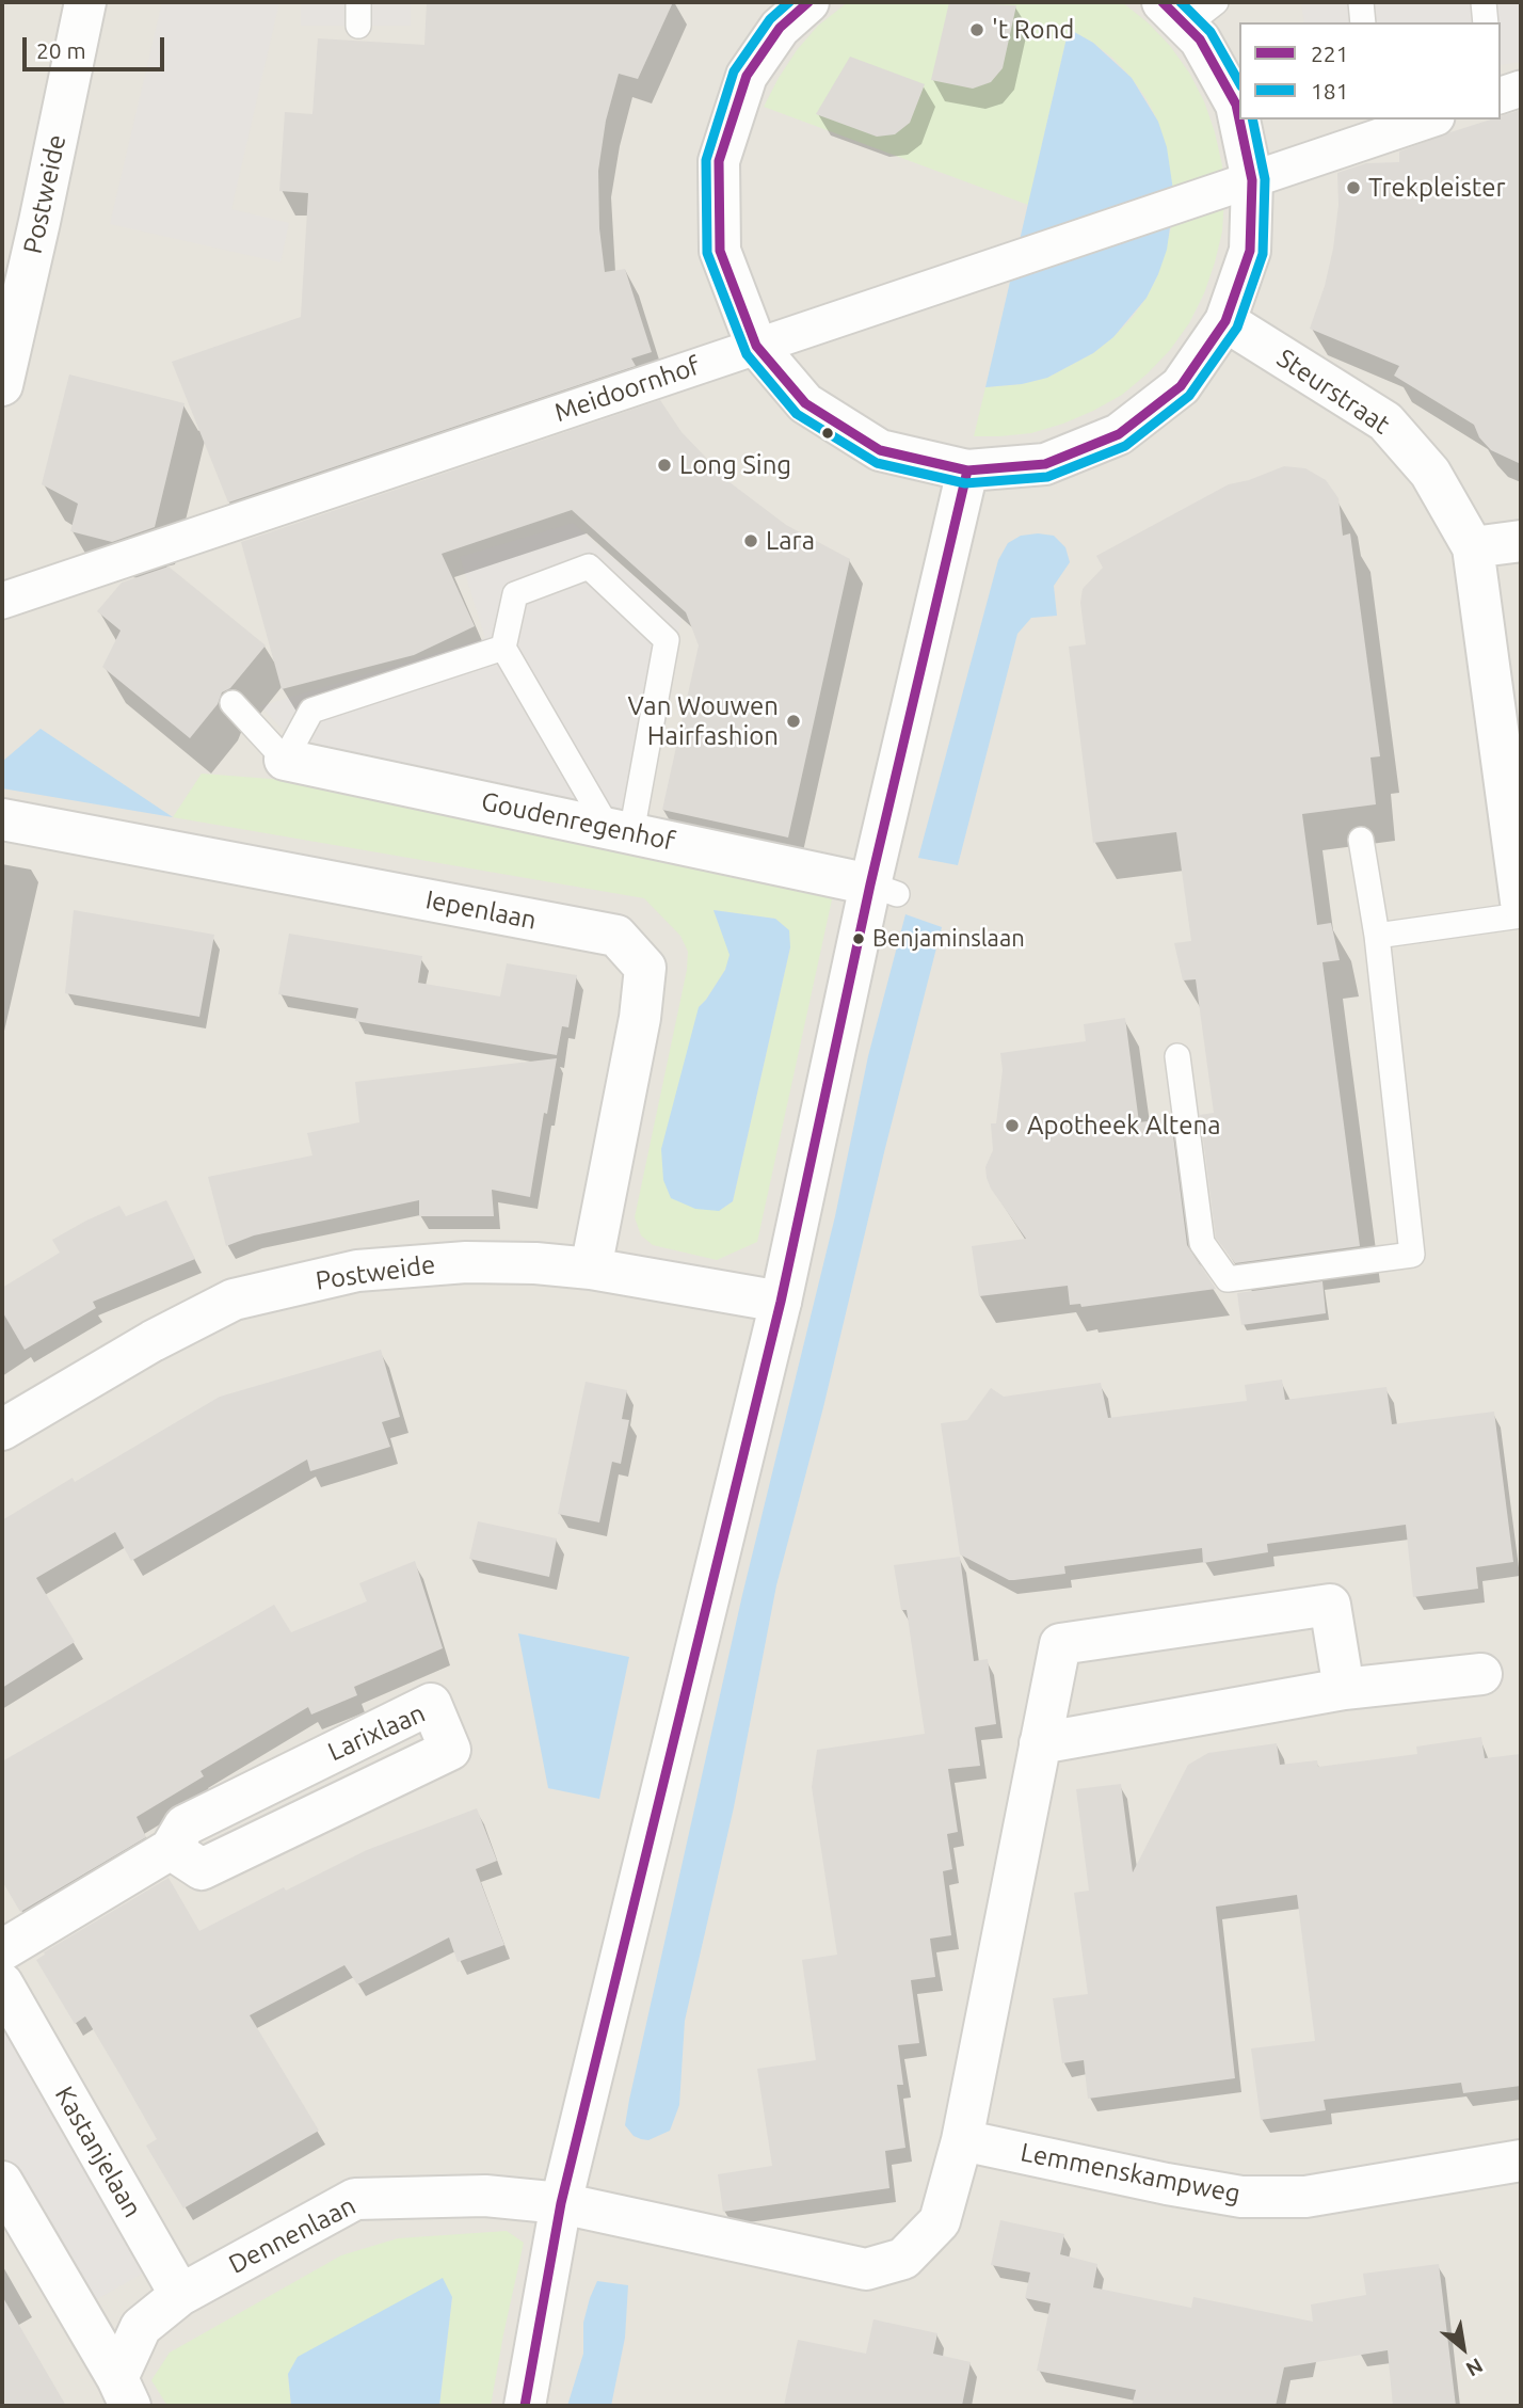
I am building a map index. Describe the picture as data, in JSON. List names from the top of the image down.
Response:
{
  "streets": {
    "street": [
      "Postweide",
      "Meidoornhof",
      "Steurstraat",
      "Goudenregenhof",
      "Iepenlaan",
      "Larixlaan",
      "Kastanjelaan",
      "Lemmenskampweg",
      "Dennenlaan"
    ]
  },
  "crossings": [
    ["Postweide", "Iepenlaan"],
    ["Kastanjelaan", "Dennenlaan"]
  ],
  "places": [
    "'t Rond",
    "Trekpleister",
    "Long Sing",
    "Lara",
    "Van Wouwen Hairfashion",
    "Benjaminslaan",
    "Apotheek Altena"
  ],
  "lines": ["transit line 221", "transit line 181"],
  "legend": ["221", "181"],
  "scale_bar": "20 m",
  "north": "bottom right"
}
